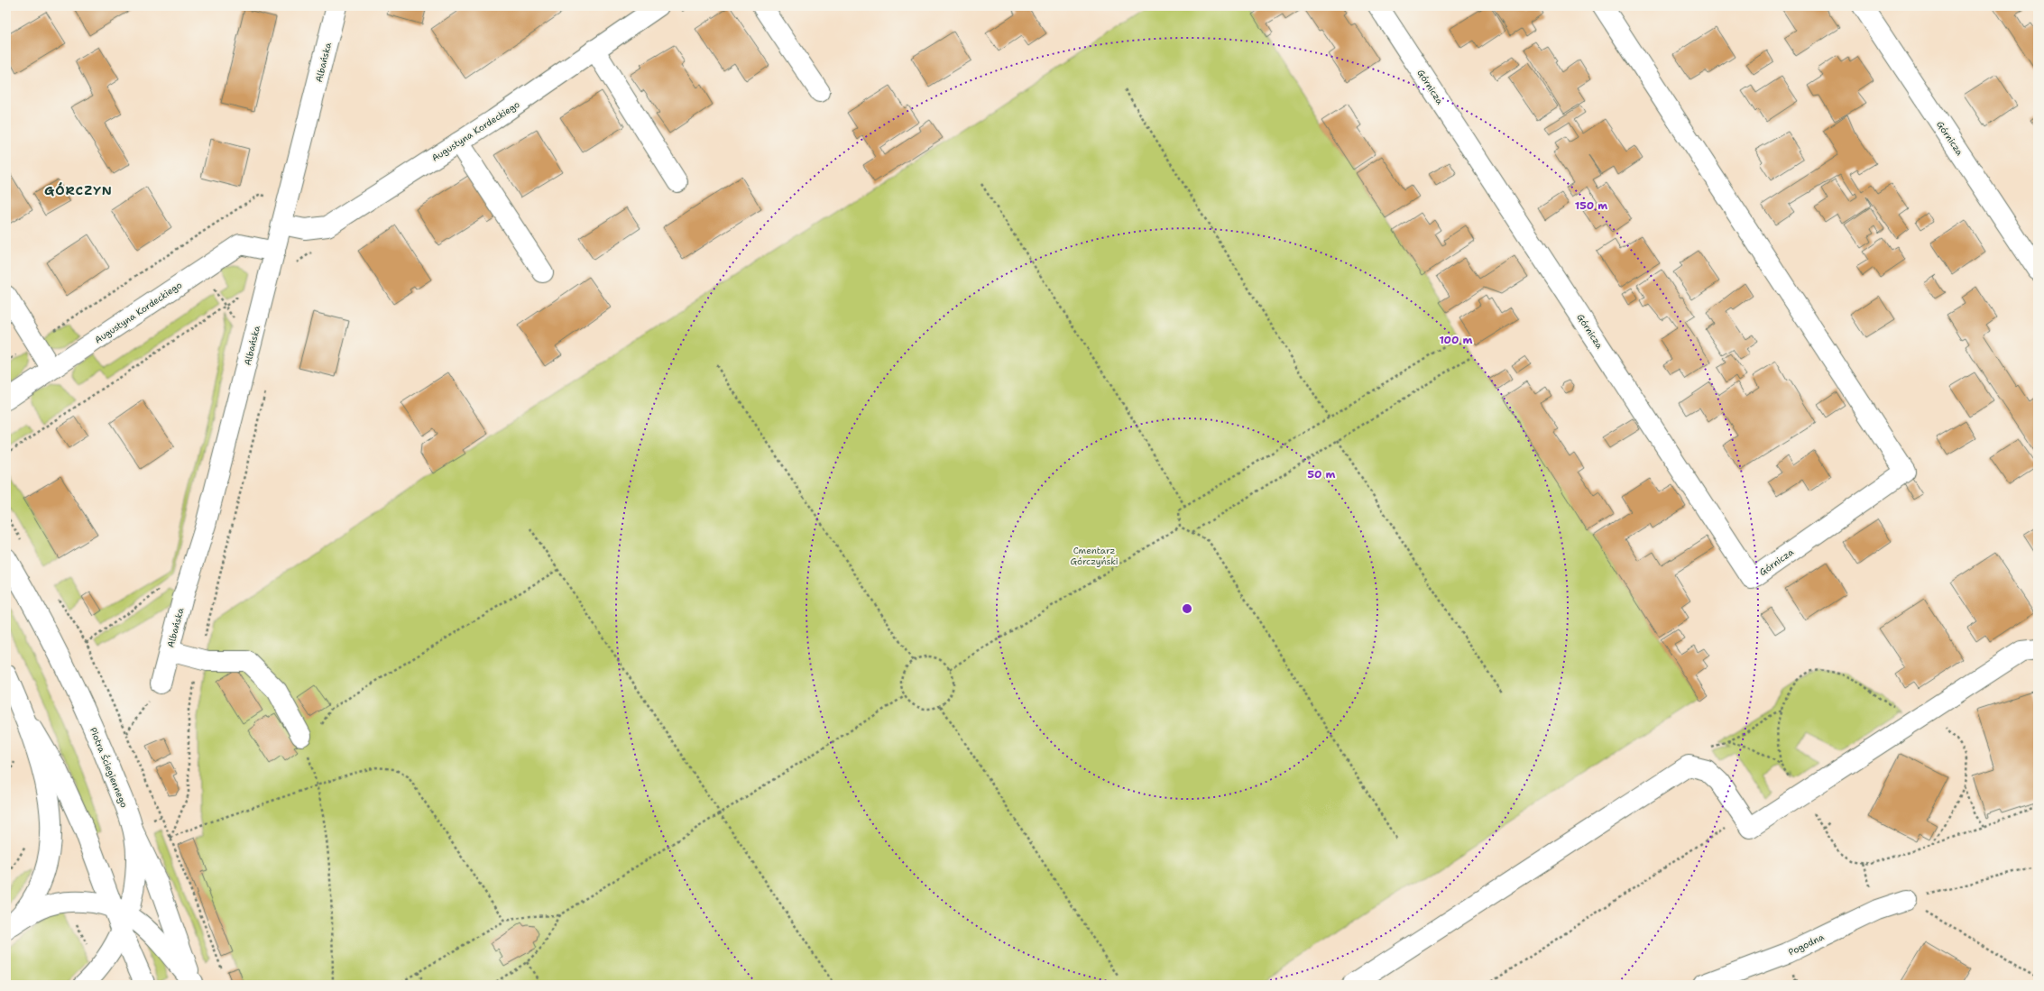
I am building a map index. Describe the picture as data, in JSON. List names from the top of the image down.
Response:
{
  "streets": {
    "street": [
      "Albańska",
      "Górnicza",
      "Augustyna Kordeckiego",
      "Piotra Ściegiennego",
      "Pogodna"
    ]
  },
  "crossings": [
    ["Albańska", "Augustyna Kordeckiego"]
  ],
  "districts": ["GÓRCZYN"],
  "parks": ["Cmentarz Górczyński"],
  "rings": ["150 m", "100 m", "50 m"]
}
